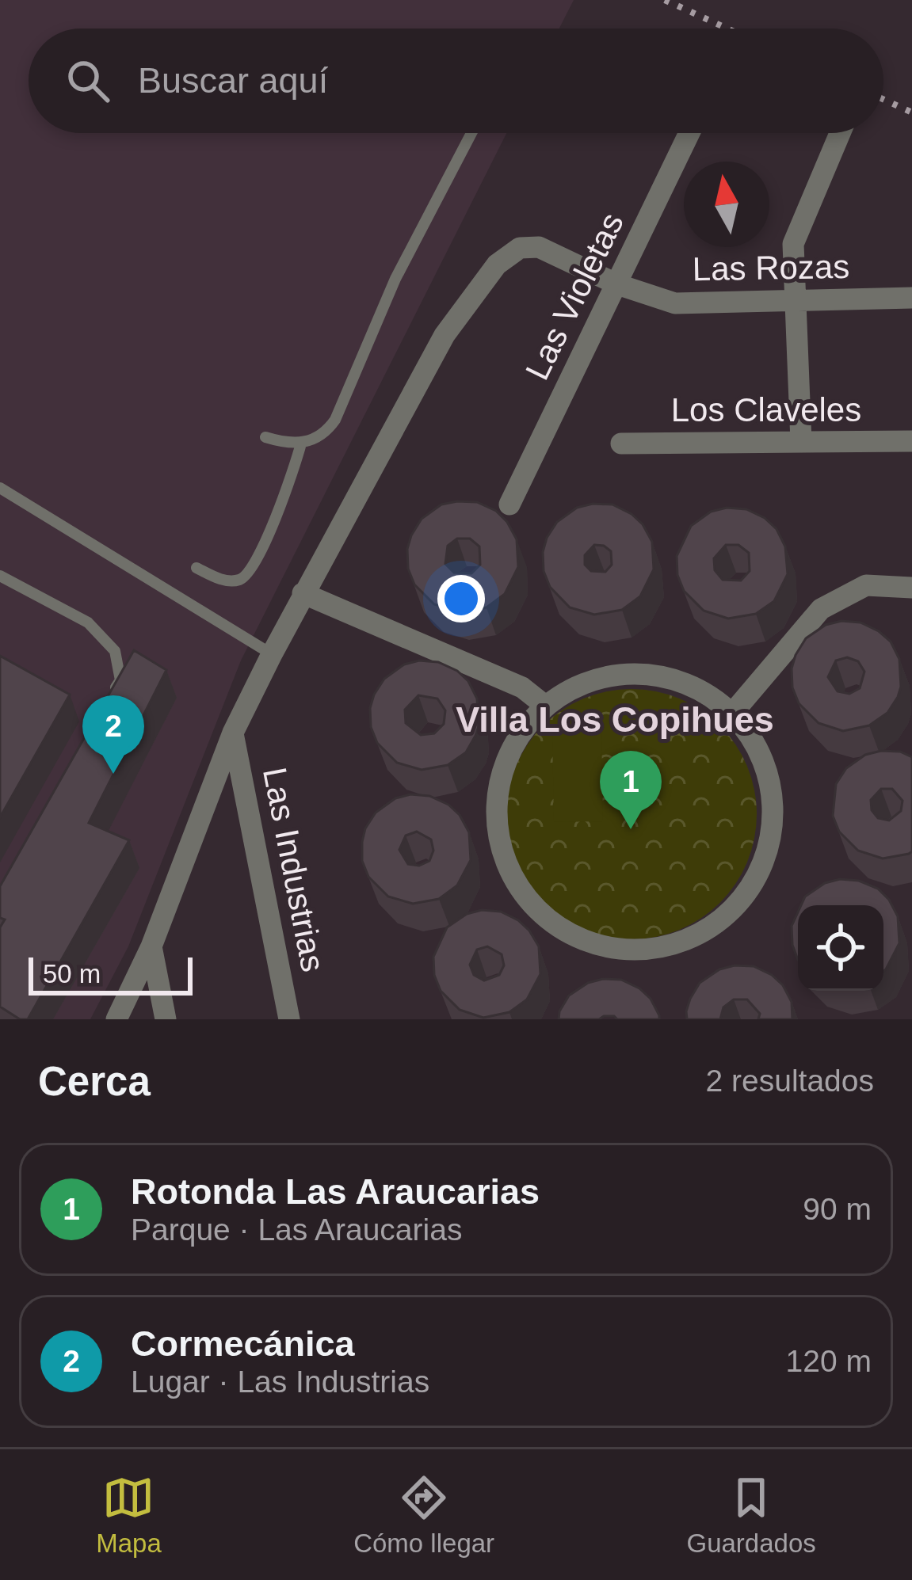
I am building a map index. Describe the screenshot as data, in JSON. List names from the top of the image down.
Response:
{
  "streets": {
    "street": [
      "Las Rozas",
      "Las Violetas",
      "Los Claveles",
      "Las Industrias"
    ]
  },
  "crossings": [
    ["Las Rozas", "Las Violetas"],
    ["Las Rozas", "Las Industrias"]
  ],
  "districts": ["Villa Los Copihues"],
  "scale_bar": "50 m",
  "north": "top",
  "page": {
    "search": "Buscar aquí",
    "pins": ["2", "1"],
    "scale": "50 m",
    "heading": ["Cerca", "2 resultados"],
    "list": [
      {
        "mark": "1",
        "name": "Rotonda Las Araucarias",
        "note": "Parque · Las Araucarias",
        "value": "90 m"
      },
      {
        "mark": "2",
        "name": "Cormecánica",
        "note": "Lugar · Las Industrias",
        "value": "120 m"
      }
    ],
    "nav": ["Mapa", "Cómo llegar", "Guardados"]
  }
}
